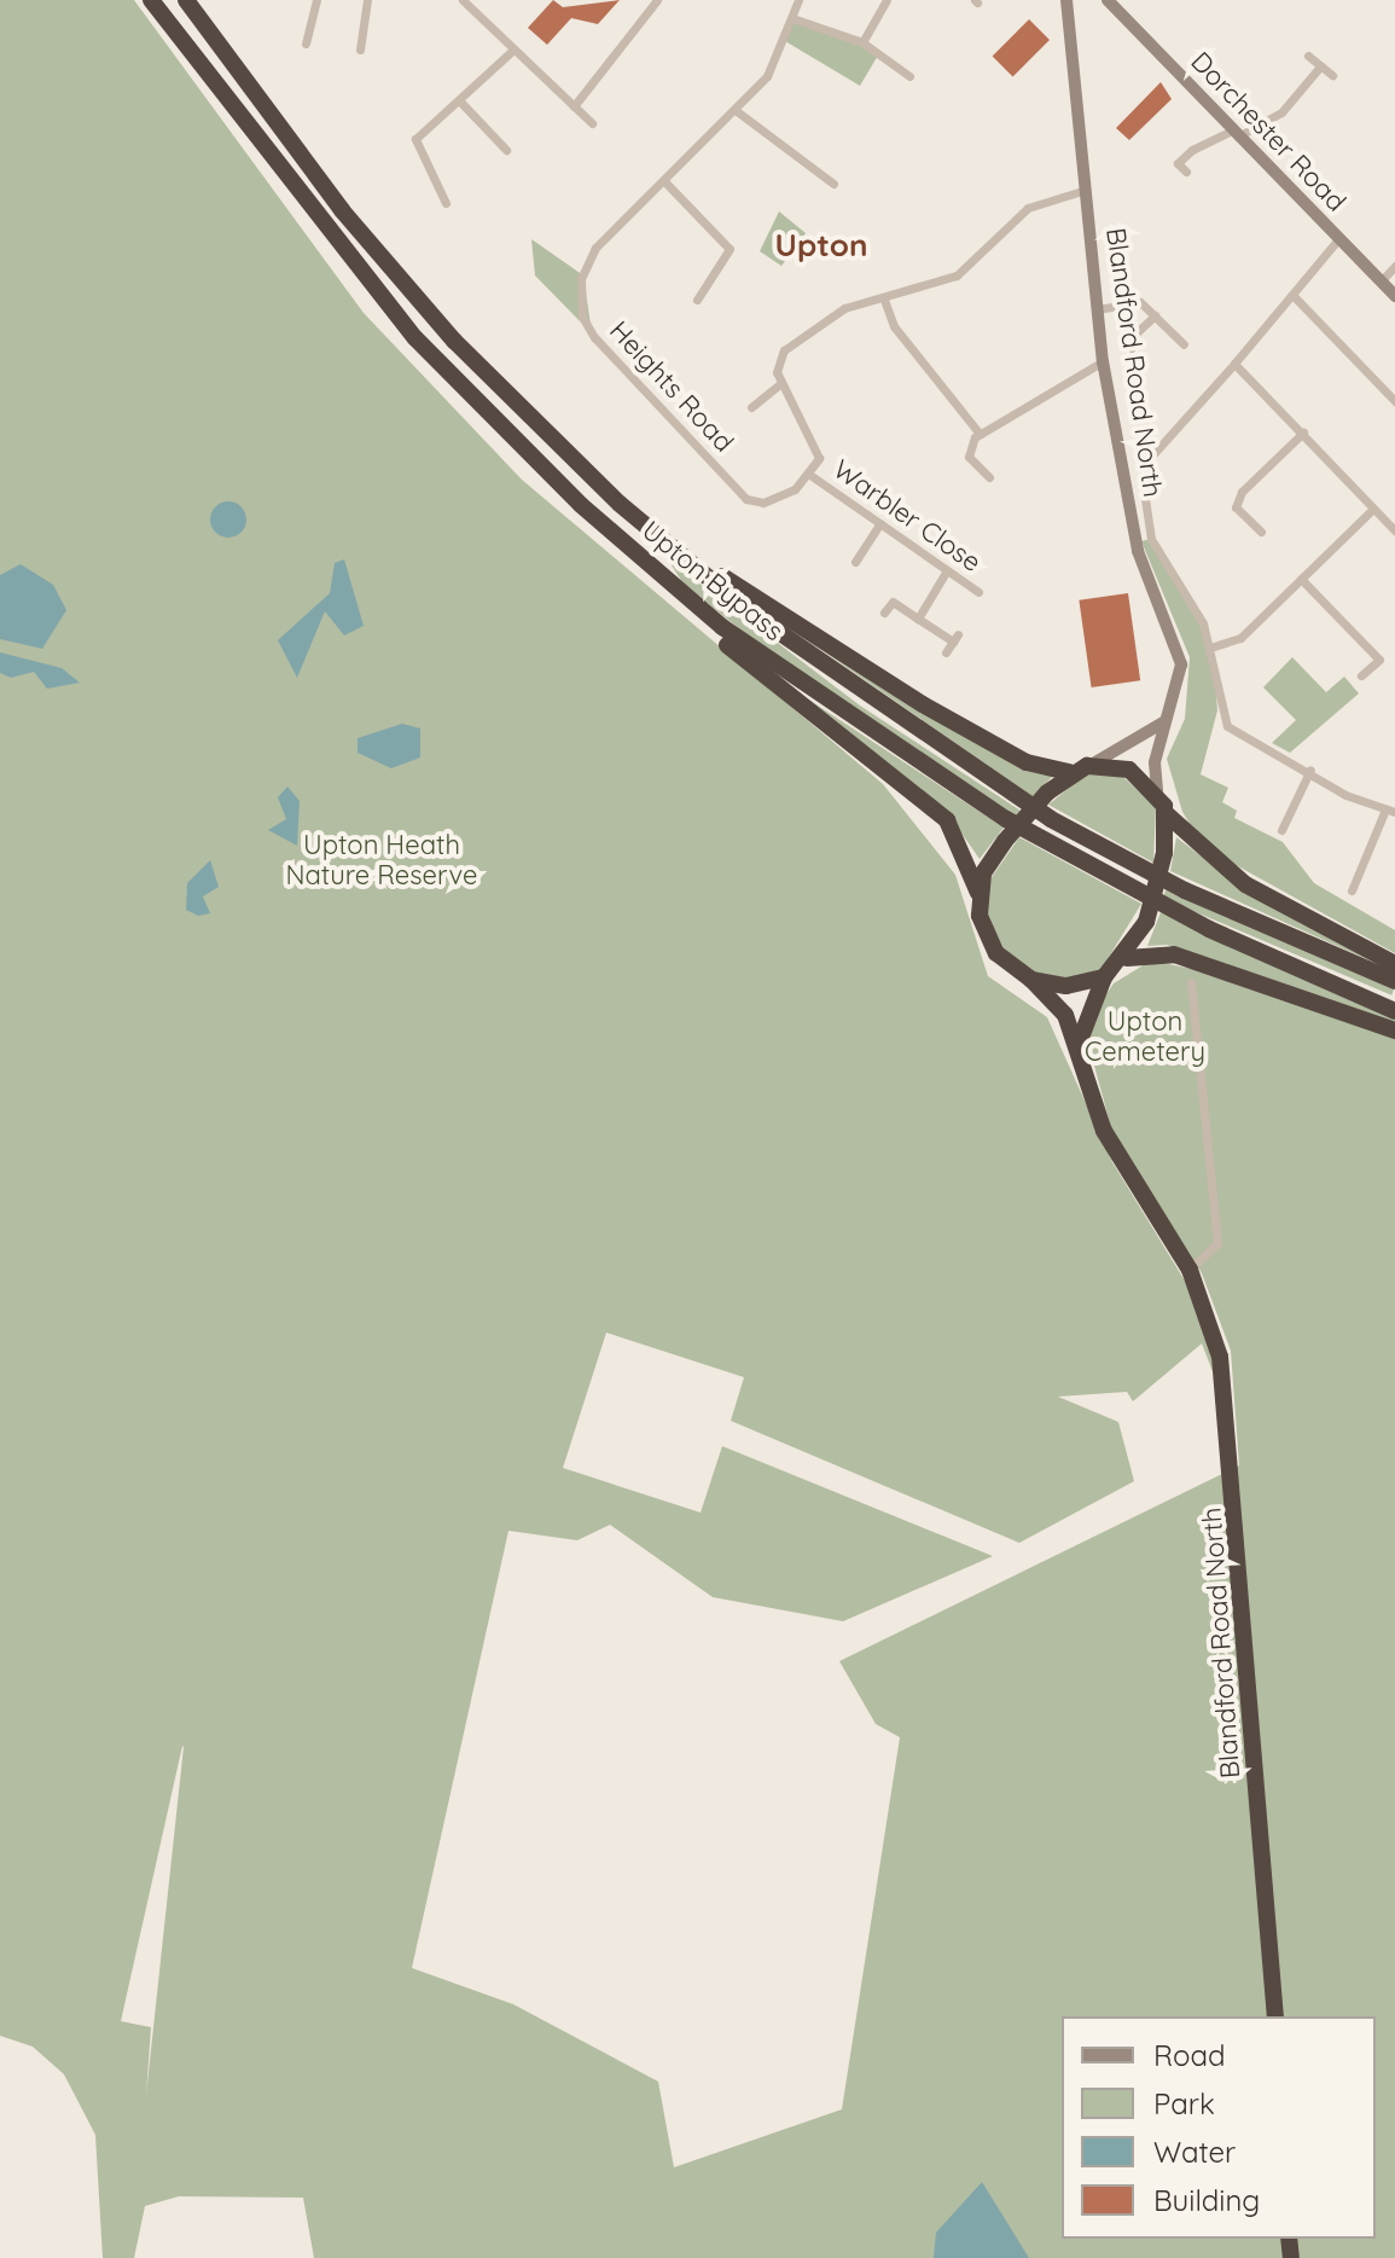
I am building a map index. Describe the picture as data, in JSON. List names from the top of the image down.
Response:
{
  "streets": {
    "highway": ["Blandford Road North", "Upton Bypass"],
    "main road": ["Dorchester Road"],
    "street": ["Heights Road", "Warbler Close"]
  },
  "crossings": [
    ["Heights Road", "Warbler Close"]
  ],
  "districts": ["Upton"],
  "parks": ["Upton Heath Nature Reserve", "Upton Cemetery"],
  "legend": [
    "Road",
    "Park",
    "Water",
    "Building"
  ]
}
